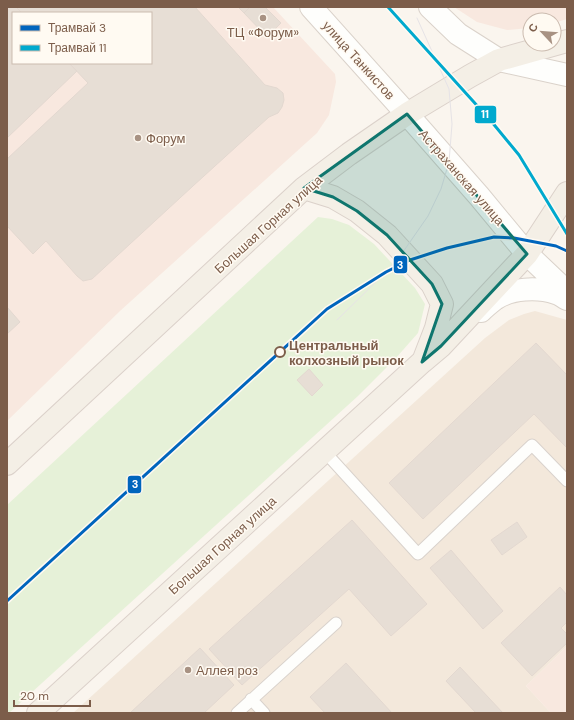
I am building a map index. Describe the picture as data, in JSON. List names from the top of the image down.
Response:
{
  "streets": {
    "main road": ["улица Танкистов", "Астраханская улица", "Большая Горная улица"]
  },
  "crossings": [
    ["улица Танкистов", "Астраханская улица"],
    ["улица Танкистов", "Большая Горная улица"],
    ["Астраханская улица", "Большая Горная улица"]
  ],
  "places": [
    "ТЦ «Форум»",
    "Форум",
    "Центральный колхозный рынок",
    "Аллея роз"
  ],
  "lines": ["tram line 11", "tram line 3"],
  "legend": ["Трамвай 3", "Трамвай 11"],
  "scale_bar": "20 m",
  "north": "top left"
}
